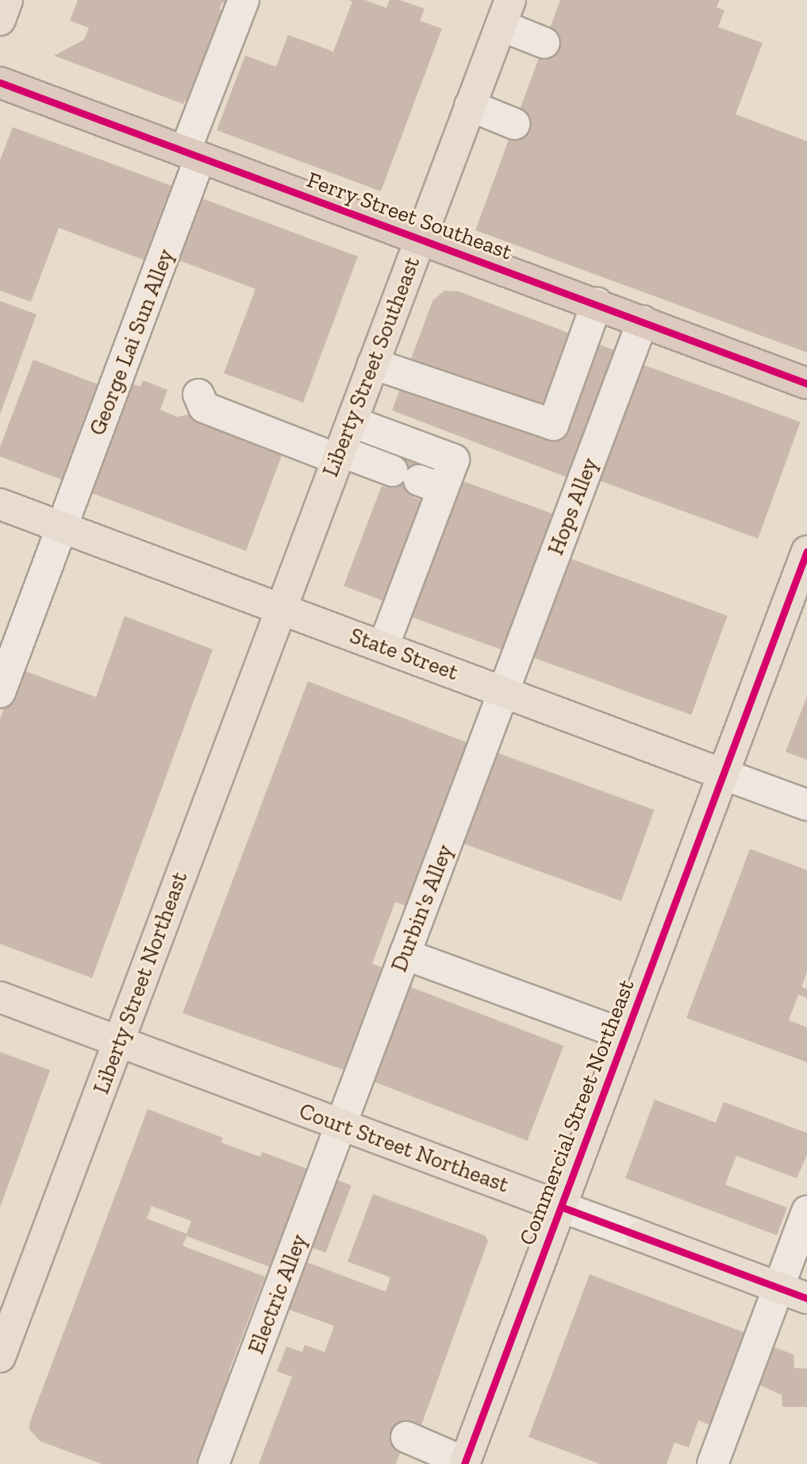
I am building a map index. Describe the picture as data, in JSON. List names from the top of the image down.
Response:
{
  "streets": {
    "highway": ["Ferry Street Southeast"],
    "main road": [
      "Liberty Street Southeast",
      "State Street",
      "Liberty Street Northeast",
      "Commercial Street Northeast",
      "Court Street Northeast"
    ],
    "street": [
      "George Lai Sun Alley",
      "Hops Alley",
      "Durbin's Alley",
      "Electric Alley"
    ]
  },
  "crossings": [
    ["Ferry Street Southeast", "George Lai Sun Alley"],
    ["Ferry Street Southeast", "Liberty Street Southeast"],
    ["Ferry Street Southeast", "Hops Alley"],
    ["George Lai Sun Alley", "State Street"],
    ["Liberty Street Southeast", "State Street"],
    ["Liberty Street Southeast", "Liberty Street Northeast"],
    ["Hops Alley", "State Street"],
    ["Hops Alley", "Durbin's Alley"],
    ["State Street", "Durbin's Alley"],
    ["State Street", "Liberty Street Northeast"],
    ["State Street", "Commercial Street Northeast"],
    ["Durbin's Alley", "Court Street Northeast"],
    ["Durbin's Alley", "Electric Alley"],
    ["Liberty Street Northeast", "Court Street Northeast"],
    ["Commercial Street Northeast", "Court Street Northeast"],
    ["Court Street Northeast", "Electric Alley"]
  ]
}
